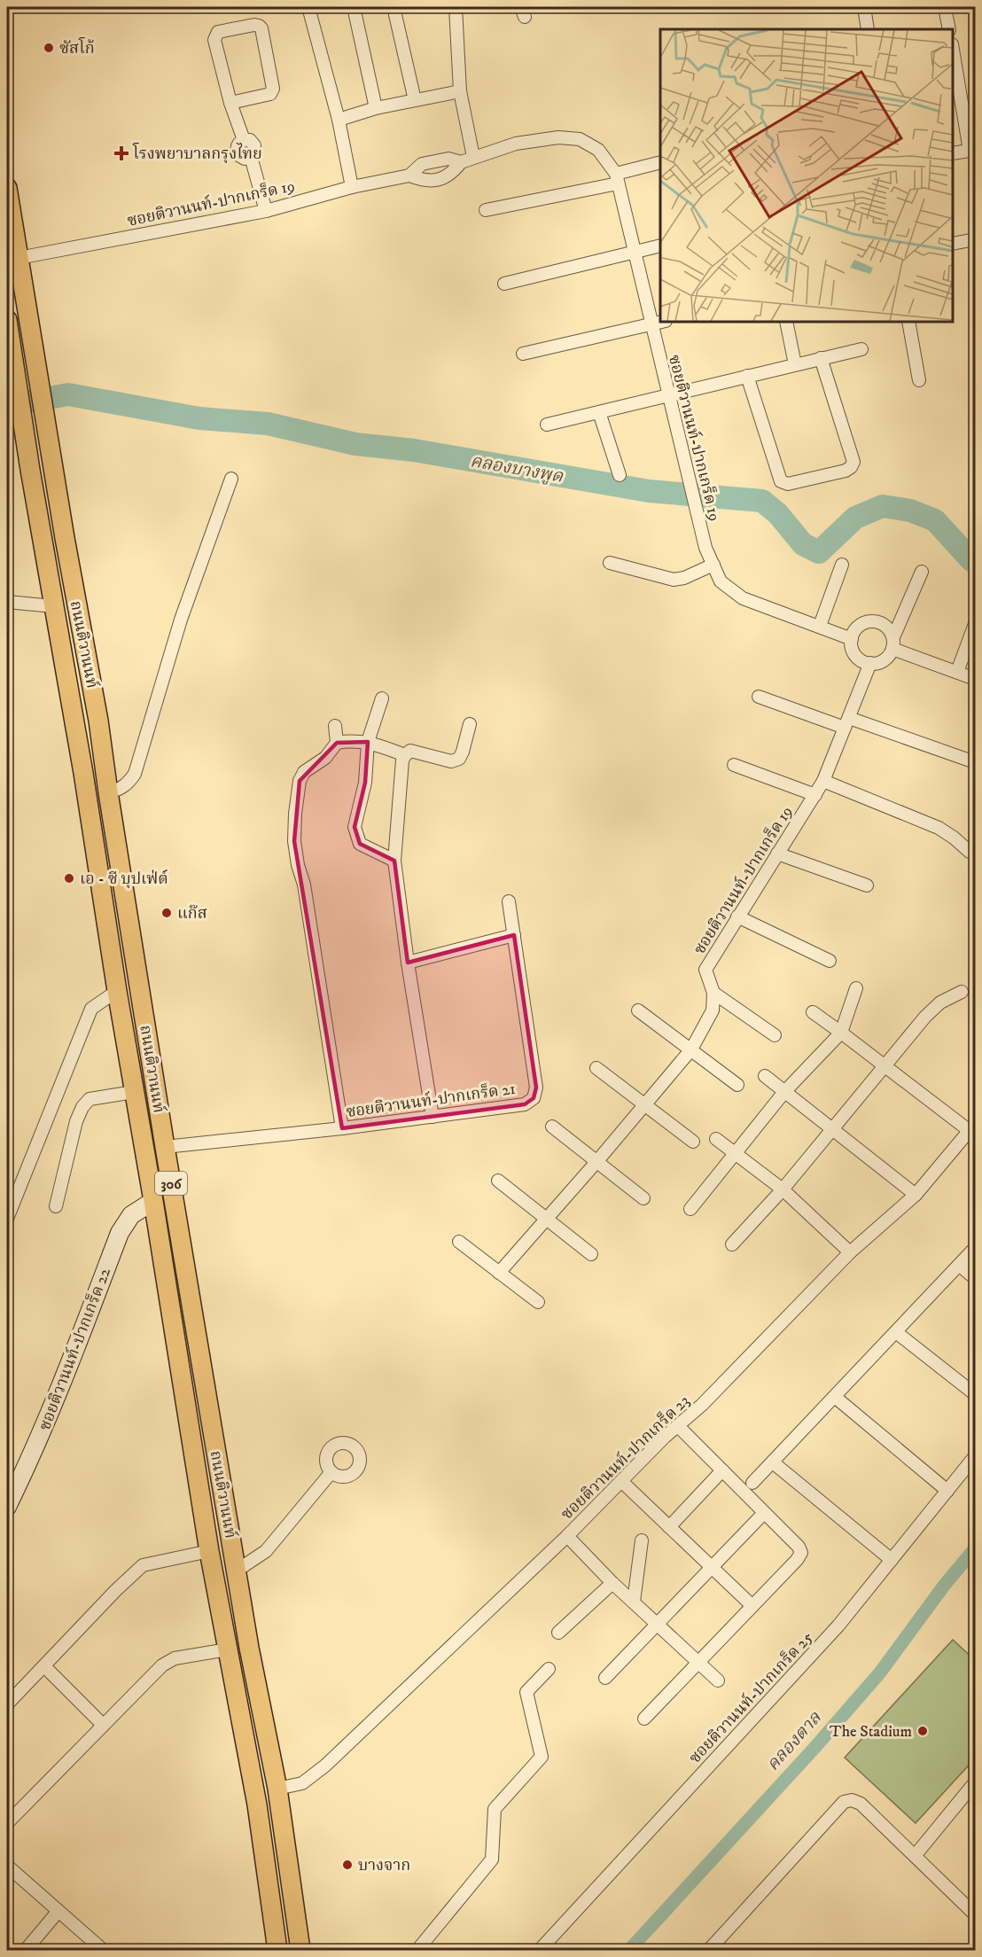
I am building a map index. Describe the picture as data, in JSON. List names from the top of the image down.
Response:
{
  "streets": {
    "main road": ["ถนนติวานนท์", "306"],
    "street": [
      "ซอยติวานนท์-ปากเกร็ด 19",
      "ซอยติวานนท์-ปากเกร็ด 21",
      "ซอยติวานนท์-ปากเกร็ด 22",
      "ซอยติวานนท์-ปากเกร็ด 23",
      "ซอยติวานนท์-ปากเกร็ด 25"
    ]
  },
  "crossings": [
    ["ซอยติวานนท์-ปากเกร็ด 19", "ถนนติวานนท์"],
    ["ถนนติวานนท์", "ซอยติวานนท์-ปากเกร็ด 21"],
    ["ถนนติวานนท์", "ซอยติวานนท์-ปากเกร็ด 22"],
    ["ถนนติวานนท์", "ซอยติวานนท์-ปากเกร็ด 23"]
  ],
  "water": ["คลองบางพูด", "คลองตาล"],
  "places": {
    "other": [
      "ซัสโก้",
      "เอ - ซี บุปเฟ่ต์",
      "แก๊ส",
      "The Stadium",
      "บางจาก"
    ],
    "health": ["โรงพยาบาลกรุงไทย"]
  }
}
